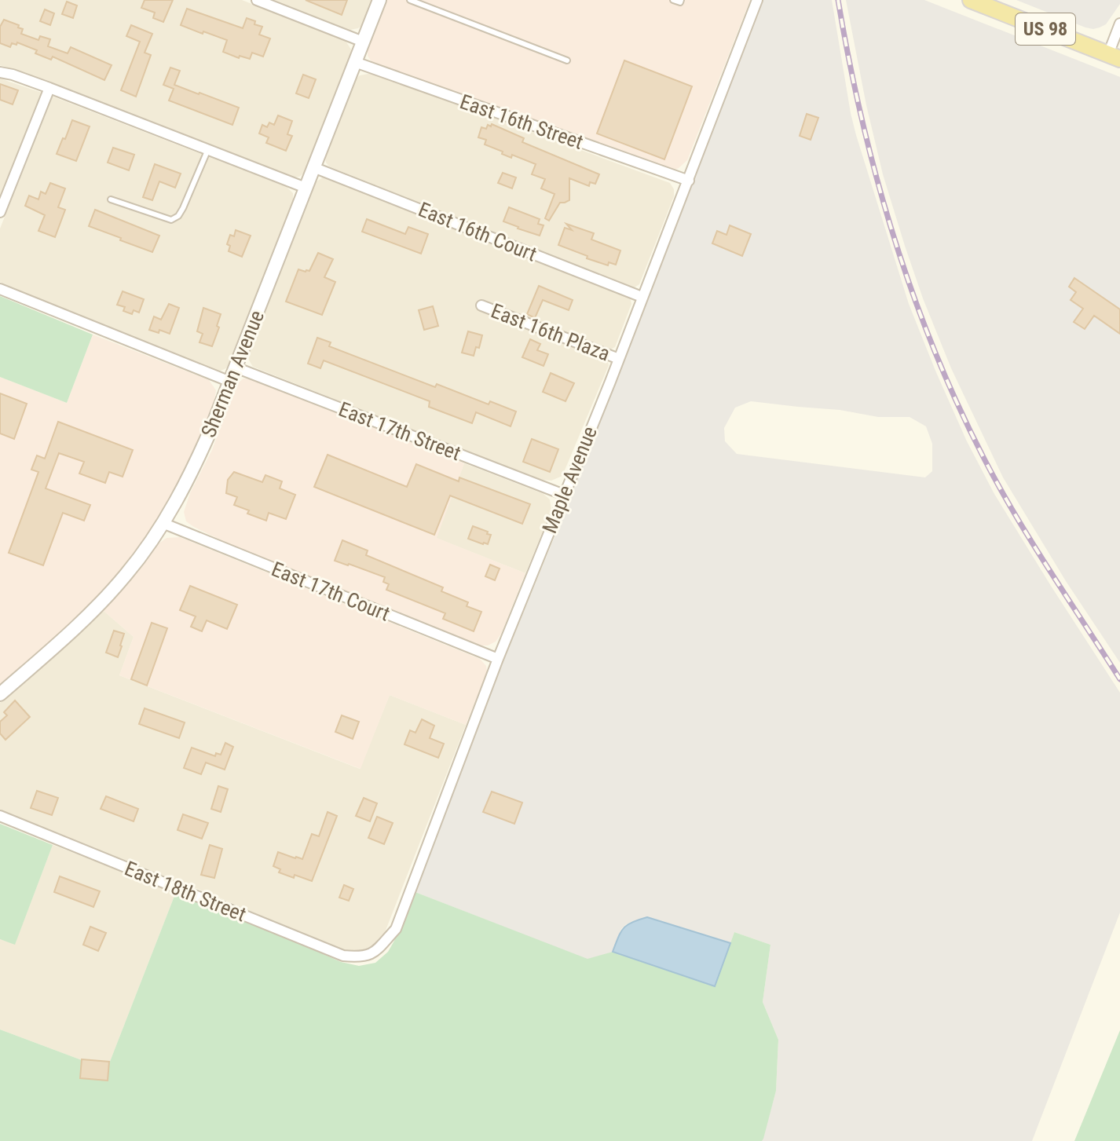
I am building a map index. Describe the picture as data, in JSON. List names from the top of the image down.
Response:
{
  "streets": {
    "main road": ["US 98"],
    "street": [
      "East 16th Street",
      "East 16th Court",
      "East 16th Plaza",
      "Sherman Avenue",
      "East 17th Street",
      "Maple Avenue",
      "East 17th Court",
      "East 18th Street"
    ]
  },
  "crossings": [
    ["East 16th Street", "Sherman Avenue"],
    ["East 16th Street", "Maple Avenue"],
    ["East 16th Court", "Sherman Avenue"],
    ["East 16th Court", "Maple Avenue"],
    ["East 16th Plaza", "Maple Avenue"],
    ["Sherman Avenue", "East 17th Street"],
    ["Sherman Avenue", "East 17th Court"],
    ["East 17th Street", "Maple Avenue"],
    ["Maple Avenue", "East 17th Court"],
    ["Maple Avenue", "East 18th Street"]
  ]
}
